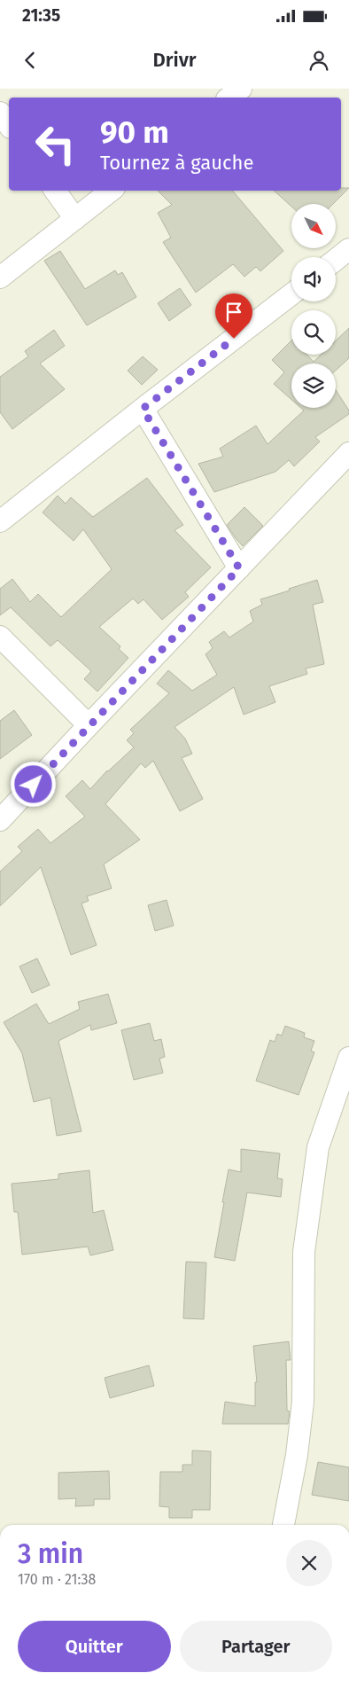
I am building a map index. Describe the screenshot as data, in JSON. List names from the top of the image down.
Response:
{
  "north": "bottom right",
  "page": {
    "status": "21:35",
    "header": "Drivr",
    "turn": ["90 m", "Tournez à gauche"],
    "heading": ["3 min", "170 m · 21:38"],
    "buttons": ["Quitter", "Partager"]
  }
}
